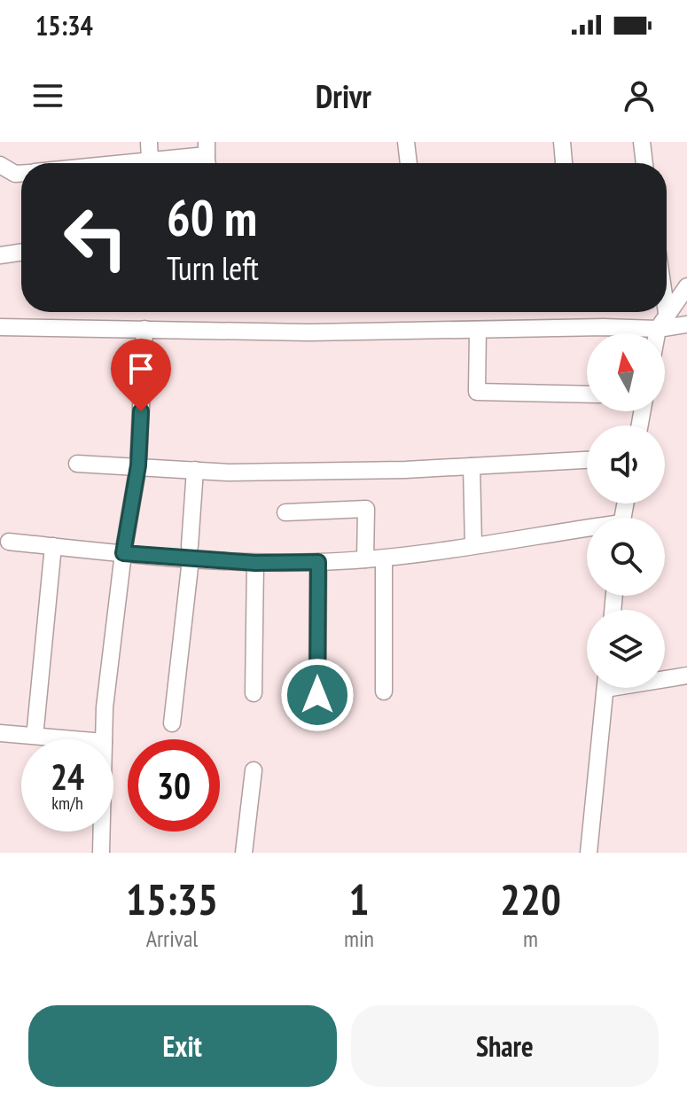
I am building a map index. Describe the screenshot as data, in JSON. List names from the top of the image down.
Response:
{
  "north": "top",
  "page": {
    "status": "15:34",
    "header": "Drivr",
    "turn": ["60 m", "Turn left"],
    "speed": "24 km/h",
    "limit": "30",
    "eta": [
      "15:35",
      "Arrival",
      "1",
      "min",
      "220",
      "m"
    ],
    "buttons": ["Exit", "Share"]
  }
}
